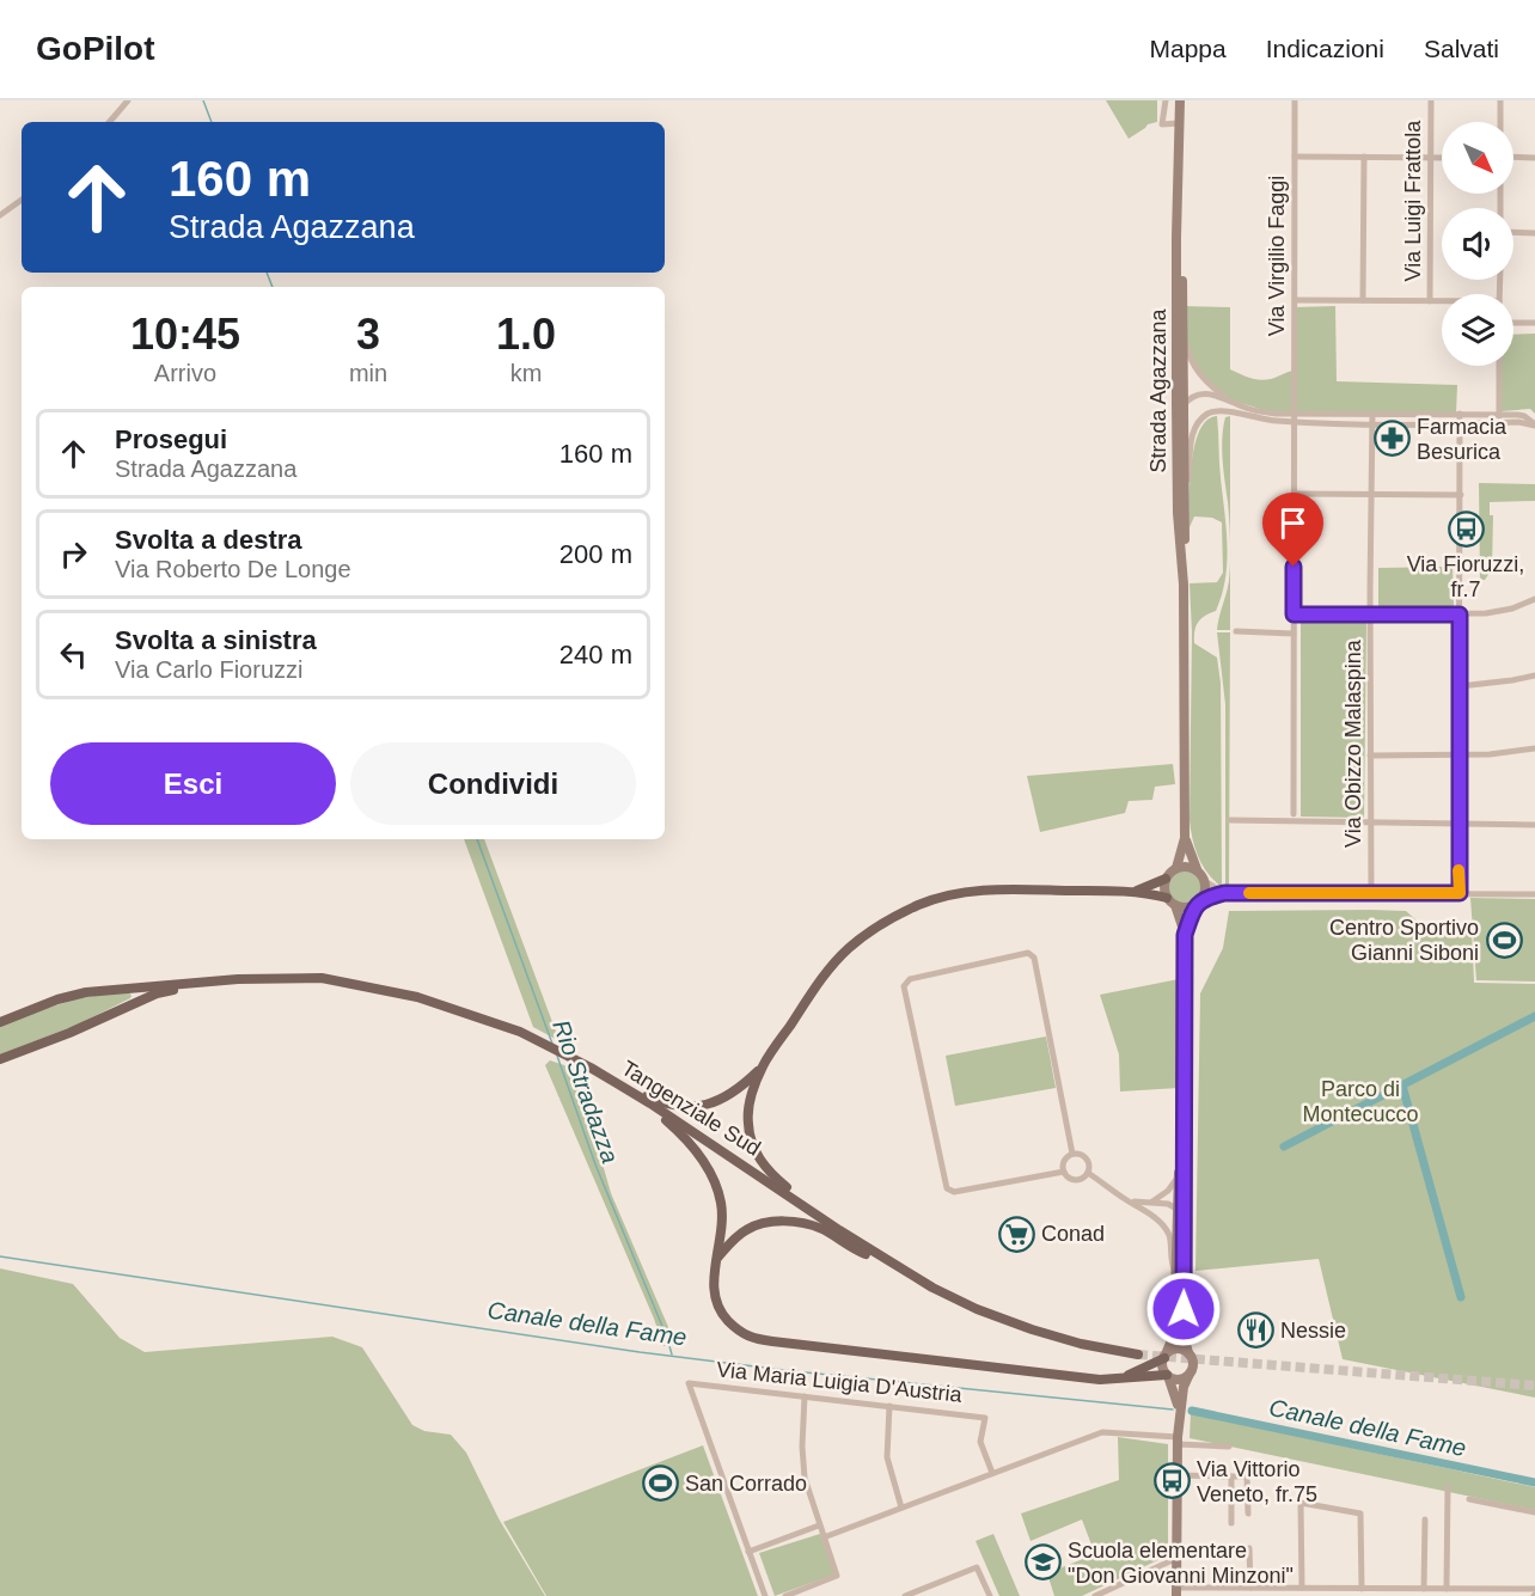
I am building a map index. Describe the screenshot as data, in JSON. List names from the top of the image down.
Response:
{
  "streets": {
    "main road": ["Strada Agazzana", "Tangenziale Sud"],
    "street": [
      "Via Luigi Frattola",
      "Via Virgilio Faggi",
      "Via Obizzo Malaspina",
      "Via Maria Luigia D'Austria"
    ]
  },
  "crossings": [
    ["Via Virgilio Faggi", "Strada Agazzana"]
  ],
  "water": ["Rio Stradazza", "Canale della Fame"],
  "parks": ["Parco di Montecucco"],
  "places": {
    "pharmacy": ["Farmacia Besurica"],
    "bus stop": ["Via Fioruzzi, fr.7", "Via Vittorio Veneto, fr.75"],
    "sports": ["Centro Sportivo Gianni Siboni", "San Corrado"],
    "supermarket": ["Conad"],
    "restaurant": ["Nessie"],
    "school or university": ["Scuola elementare \"Don Giovanni Minzoni\""]
  },
  "north": "bottom right",
  "page": {
    "header": "GoPilot",
    "nav": ["Mappa", "Indicazioni", "Salvati"],
    "turn": ["160 m", "Strada Agazzana"],
    "eta": [
      "10:45",
      "Arrivo",
      "3",
      "min",
      "1.0",
      "km"
    ],
    "list": [
      {
        "name": "Prosegui",
        "note": "Strada Agazzana",
        "value": "160 m"
      },
      {
        "name": "Svolta a destra",
        "note": "Via Roberto De Longe",
        "value": "200 m"
      },
      {
        "name": "Svolta a sinistra",
        "note": "Via Carlo Fioruzzi",
        "value": "240 m"
      }
    ],
    "buttons": ["Esci", "Condividi"]
  }
}
